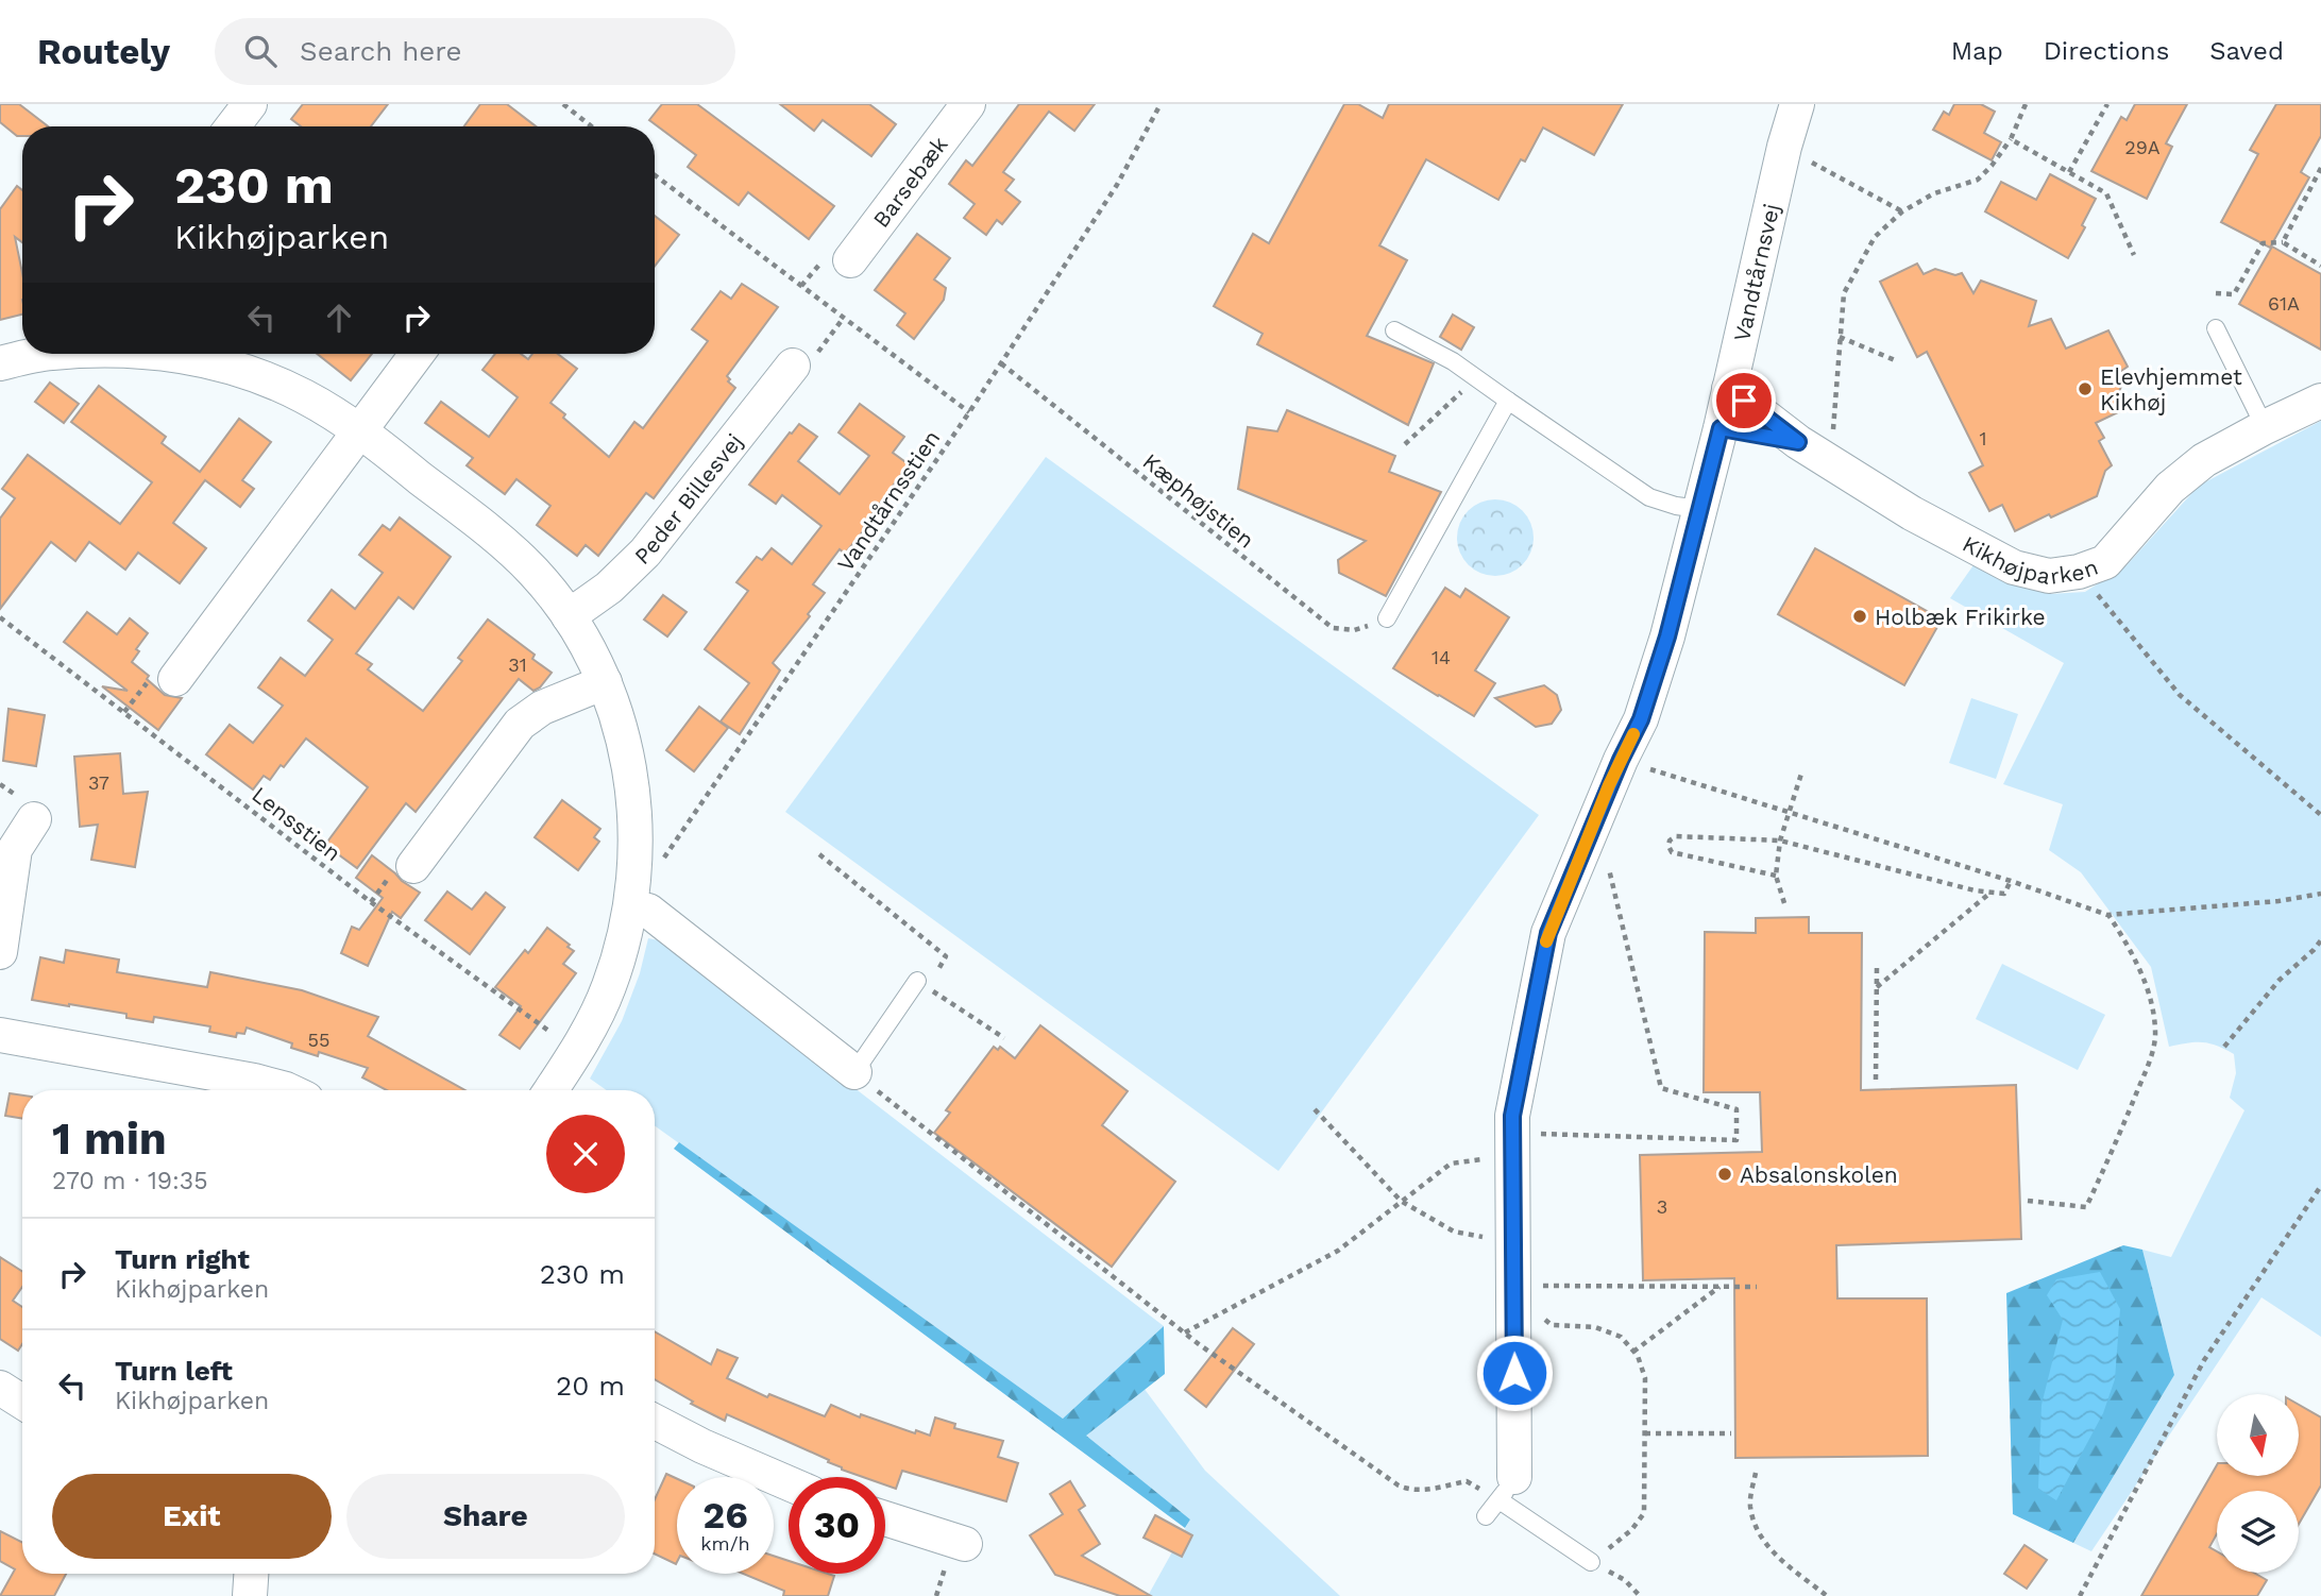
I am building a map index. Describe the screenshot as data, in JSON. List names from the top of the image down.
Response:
{
  "streets": {
    "street": [
      "Barsebæk",
      "Vandtårnsvej",
      "Peder Billesvej",
      "Kikhøjparken"
    ],
    "path": ["Vandtårnsstien", "Kæphøjstien", "Lensstien"]
  },
  "crossings": [
    ["Vandtårnsvej", "Kikhøjparken"],
    ["Vandtårnsstien", "Kæphøjstien"]
  ],
  "places": ["Elevhjemmet Kikhøj", "Holbæk Frikirke", "Absalonskolen"],
  "house_numbers": [
    "29A",
    "61A",
    "1",
    "14",
    "31",
    "37",
    "55",
    "3"
  ],
  "north": "bottom",
  "page": {
    "header": "Routely",
    "search": "Search here",
    "nav": ["Map", "Directions", "Saved"],
    "turn": ["230 m", "Kikhøjparken"],
    "heading": ["1 min", "270 m · 19:35"],
    "list": [
      {
        "name": "Turn right",
        "note": "Kikhøjparken",
        "value": "230 m"
      },
      {
        "name": "Turn left",
        "note": "Kikhøjparken",
        "value": "20 m"
      }
    ],
    "buttons": ["Exit", "Share"],
    "speed": "26 km/h",
    "limit": "30"
  }
}
